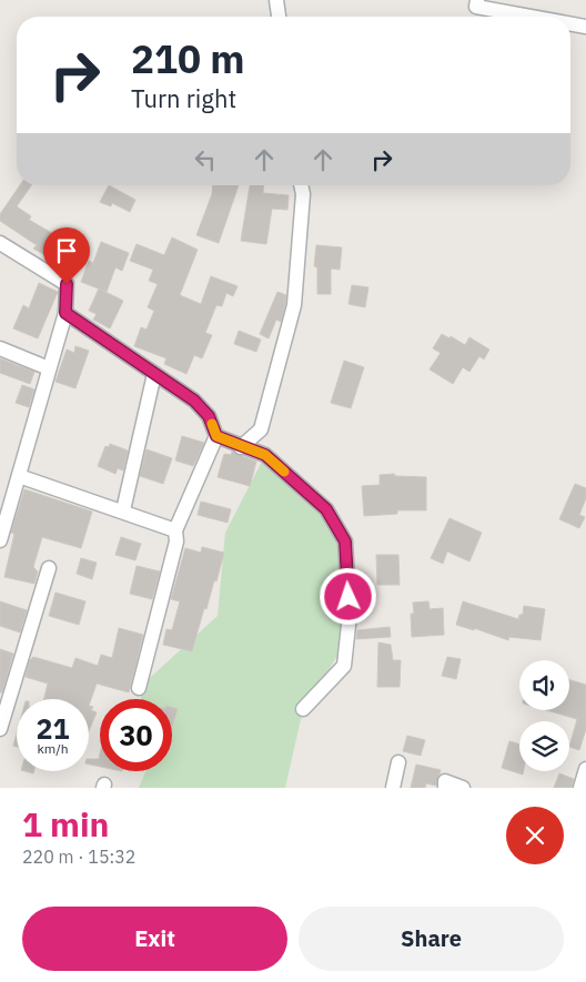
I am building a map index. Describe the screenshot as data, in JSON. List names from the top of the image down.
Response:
{
  "page": {
    "turn": ["210 m", "Turn right"],
    "speed": "21 km/h",
    "limit": "30",
    "heading": ["1 min", "220 m · 15:32"],
    "buttons": ["Exit", "Share"]
  }
}
